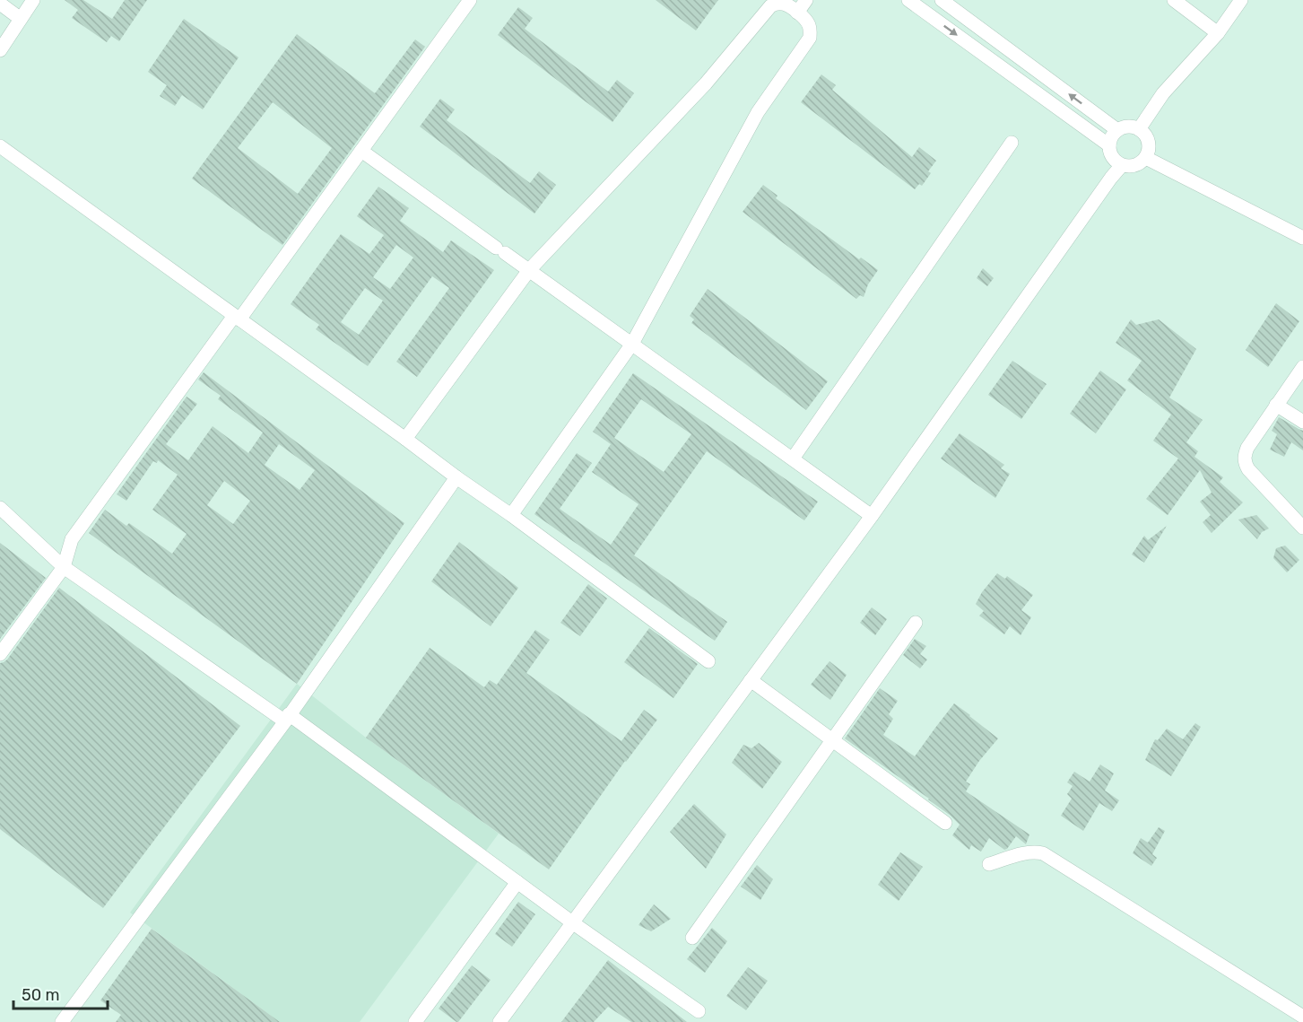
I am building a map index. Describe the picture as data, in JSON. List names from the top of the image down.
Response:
{
  "scale_bar": "50 m"
}
